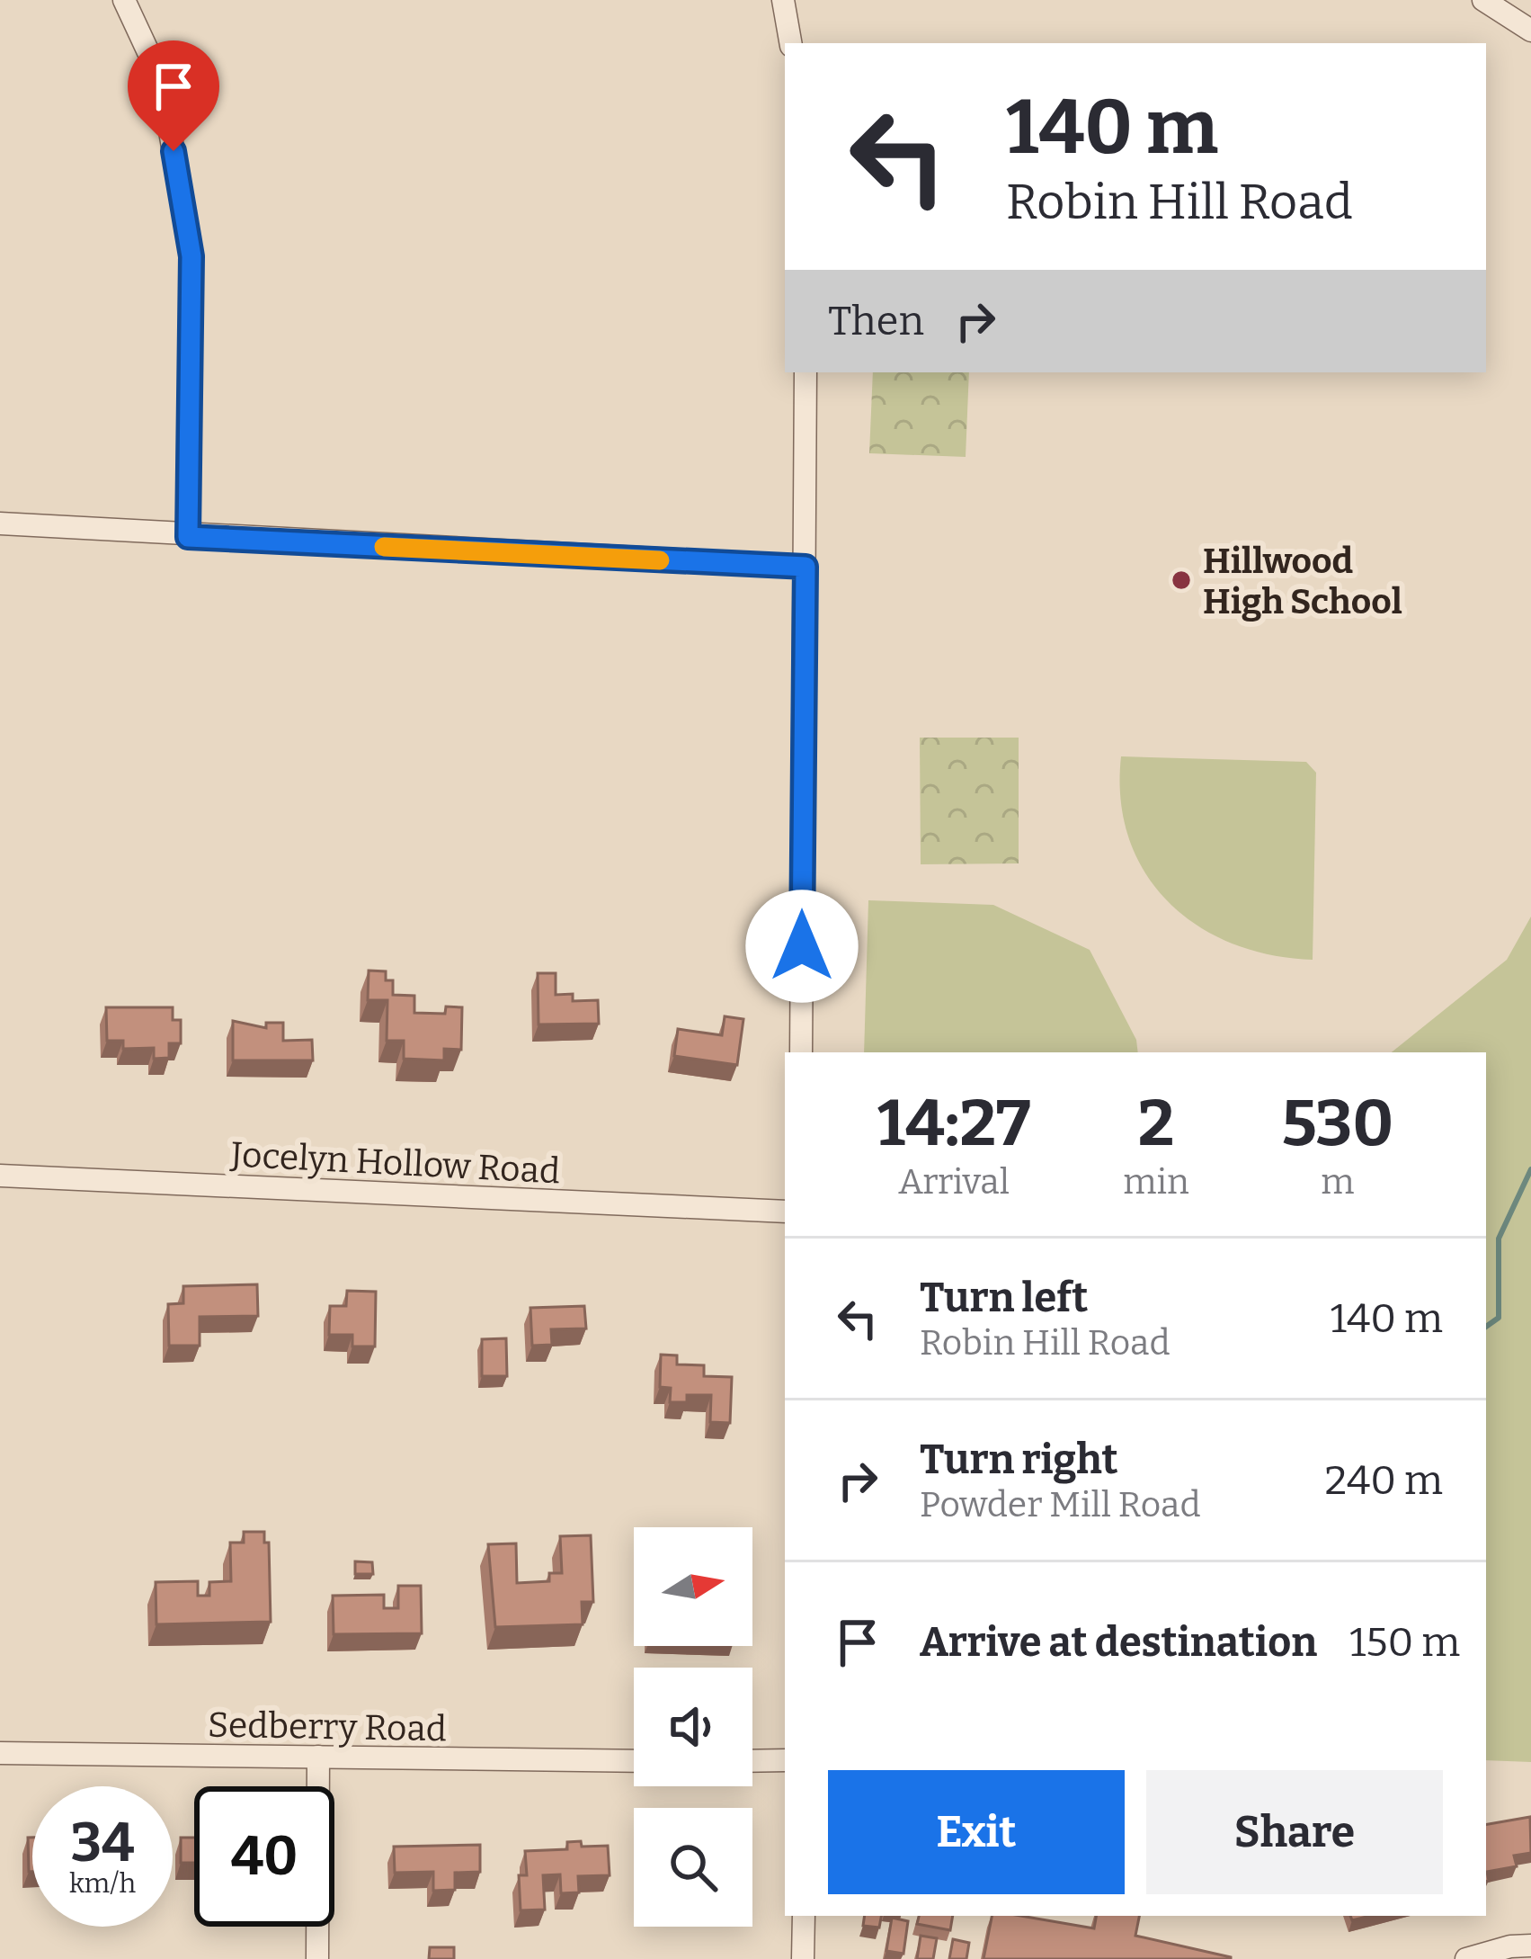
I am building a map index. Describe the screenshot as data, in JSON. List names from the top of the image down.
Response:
{
  "streets": {
    "street": ["Jocelyn Hollow Road", "Sedberry Road"]
  },
  "places": ["Hillwood High School"],
  "north": "right",
  "page": {
    "turn": ["140 m", "Robin Hill Road"],
    "then": "Then",
    "eta": [
      "14:27",
      "Arrival",
      "2",
      "min",
      "530",
      "m"
    ],
    "list": [
      {
        "name": "Turn left",
        "note": "Robin Hill Road",
        "value": "140 m"
      },
      {
        "name": "Turn right",
        "note": "Powder Mill Road",
        "value": "240 m"
      },
      {
        "name": "Arrive at destination",
        "value": "150 m"
      }
    ],
    "buttons": ["Exit", "Share"],
    "speed": "34 km/h",
    "limit": "40"
  }
}
